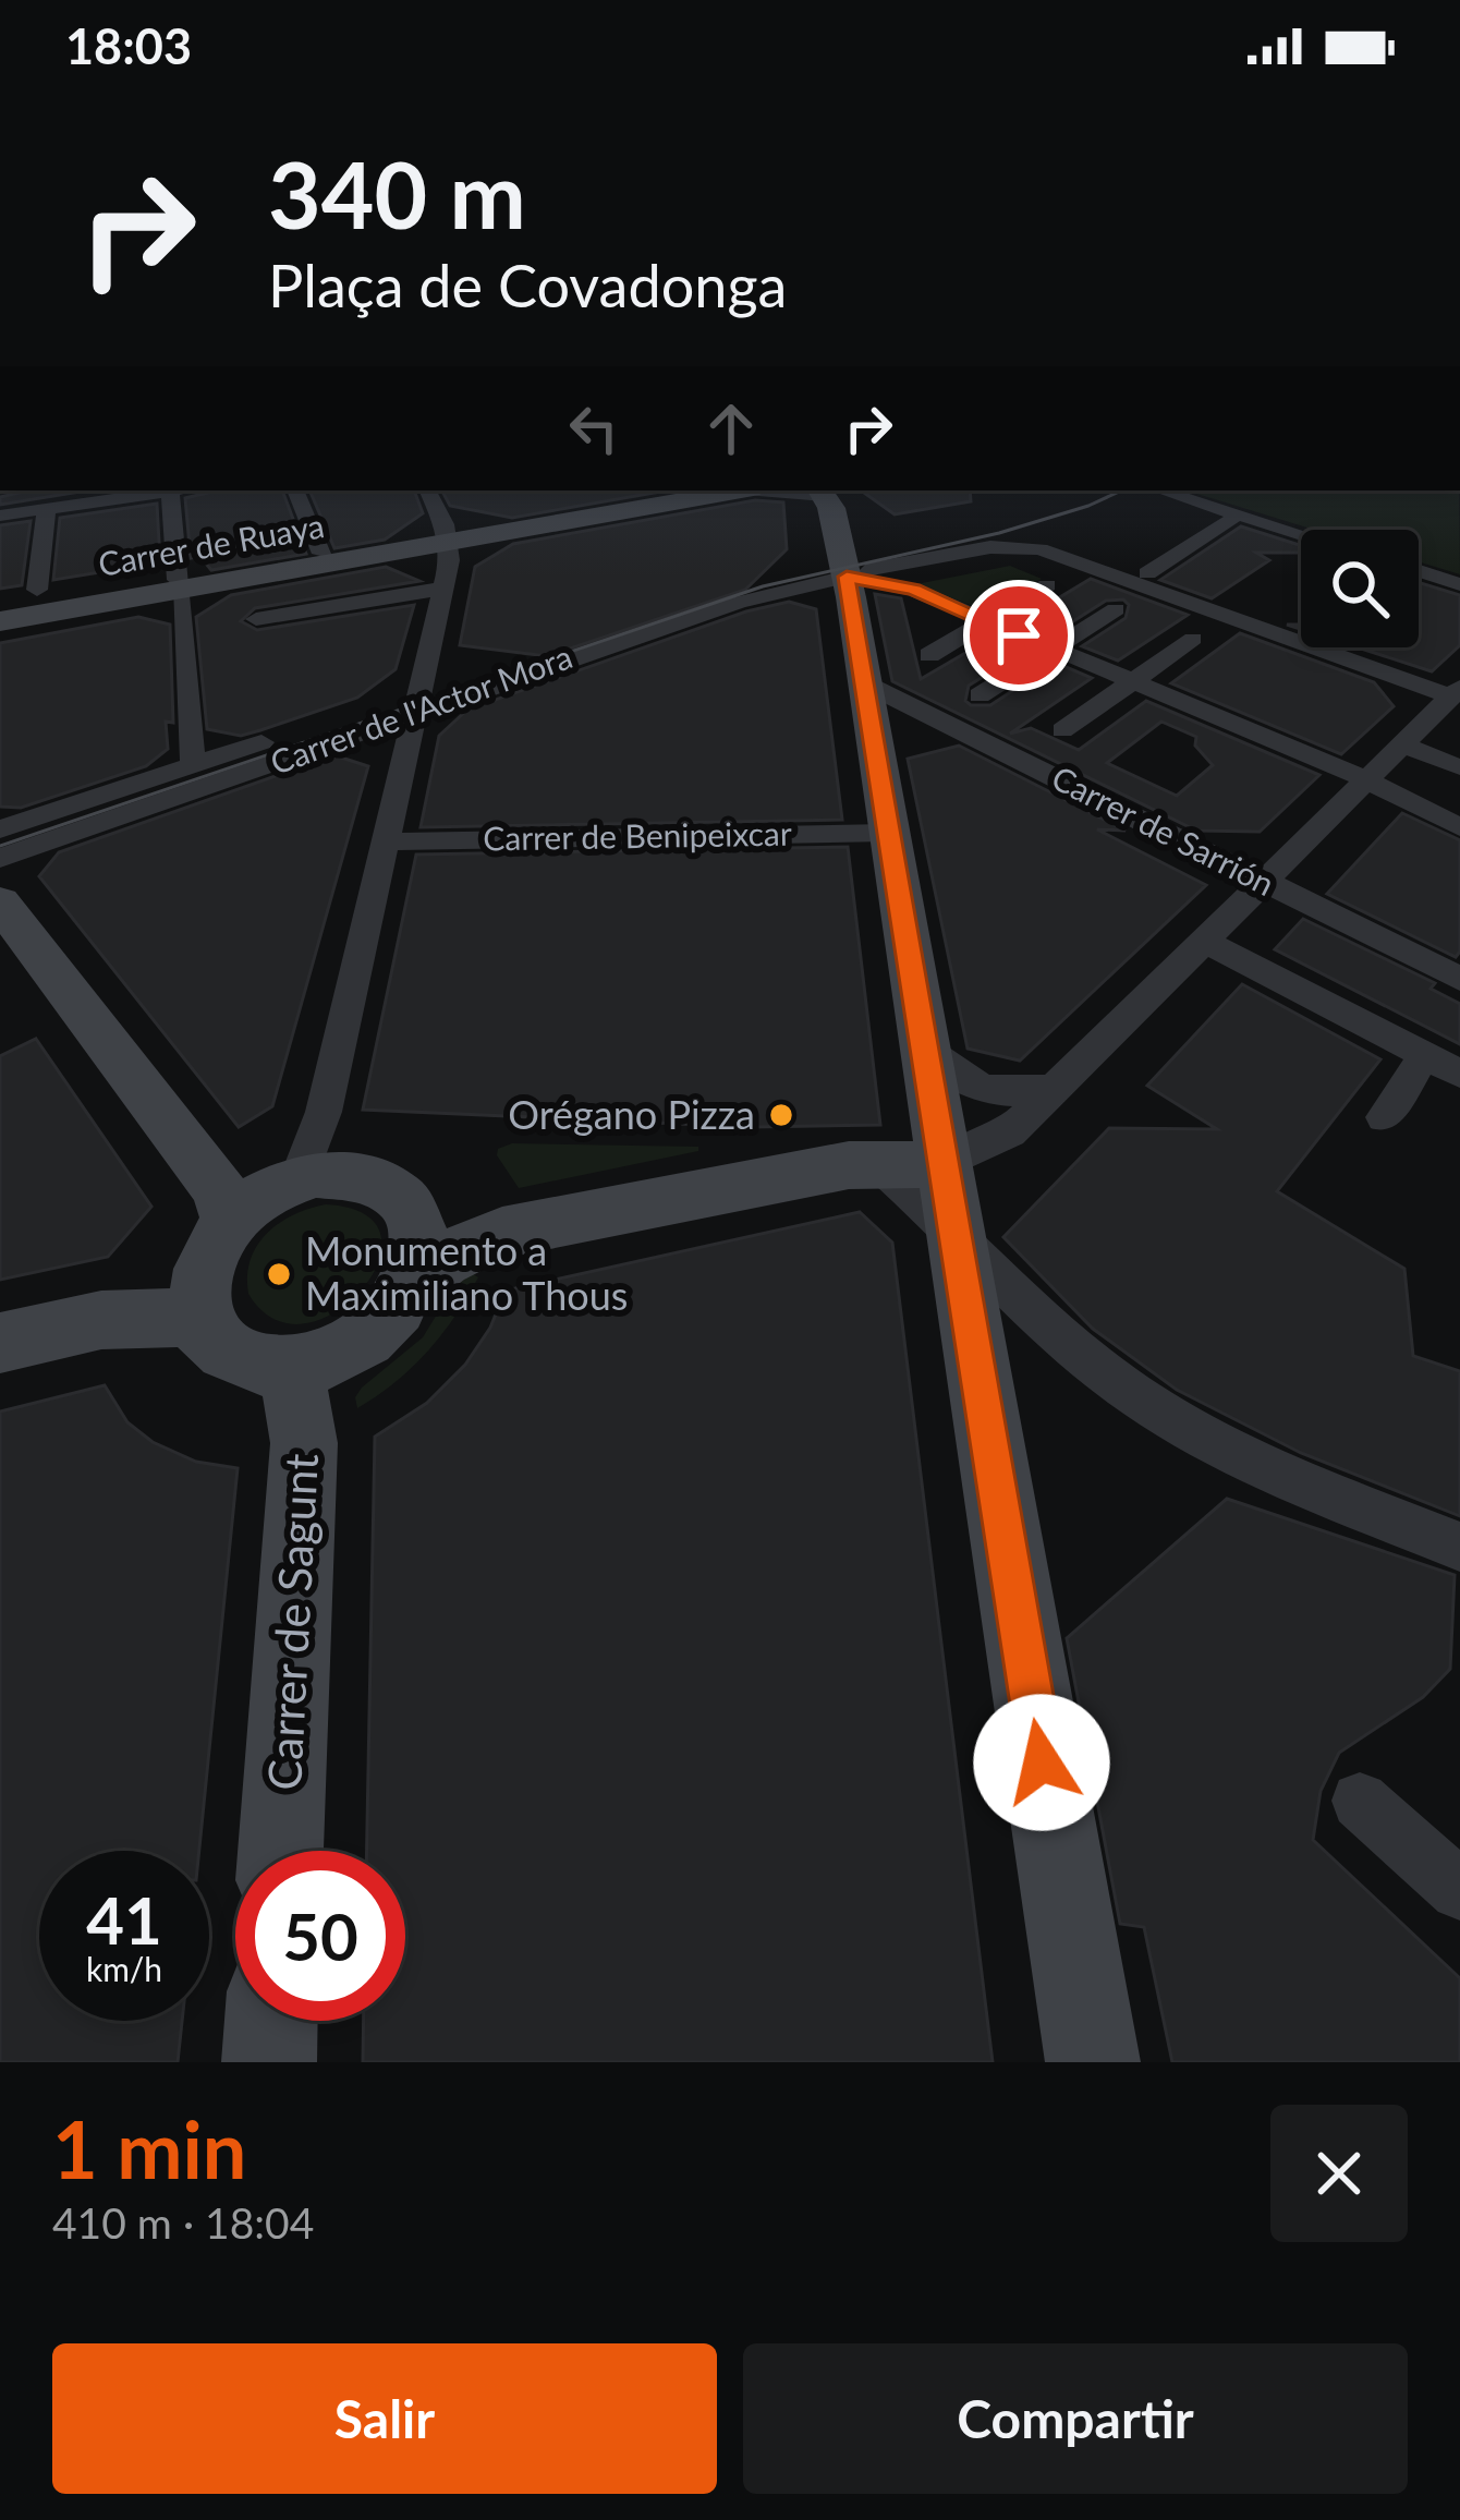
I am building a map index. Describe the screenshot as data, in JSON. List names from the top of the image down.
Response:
{
  "streets": {
    "street": [
      "Carrer de Ruaya",
      "Carrer de l'Actor Mora",
      "Carrer de Sarrión",
      "Carrer de Benipeixcar",
      "Carrer de Sagunt"
    ]
  },
  "places": ["Orégano Pizza", "Monumento a Maximiliano Thous"],
  "page": {
    "status": "18:03",
    "turn": ["340 m", "Plaça de Covadonga"],
    "speed": "41 km/h",
    "limit": "50",
    "heading": ["1 min", "410 m · 18:04"],
    "buttons": ["Salir", "Compartir"]
  }
}
